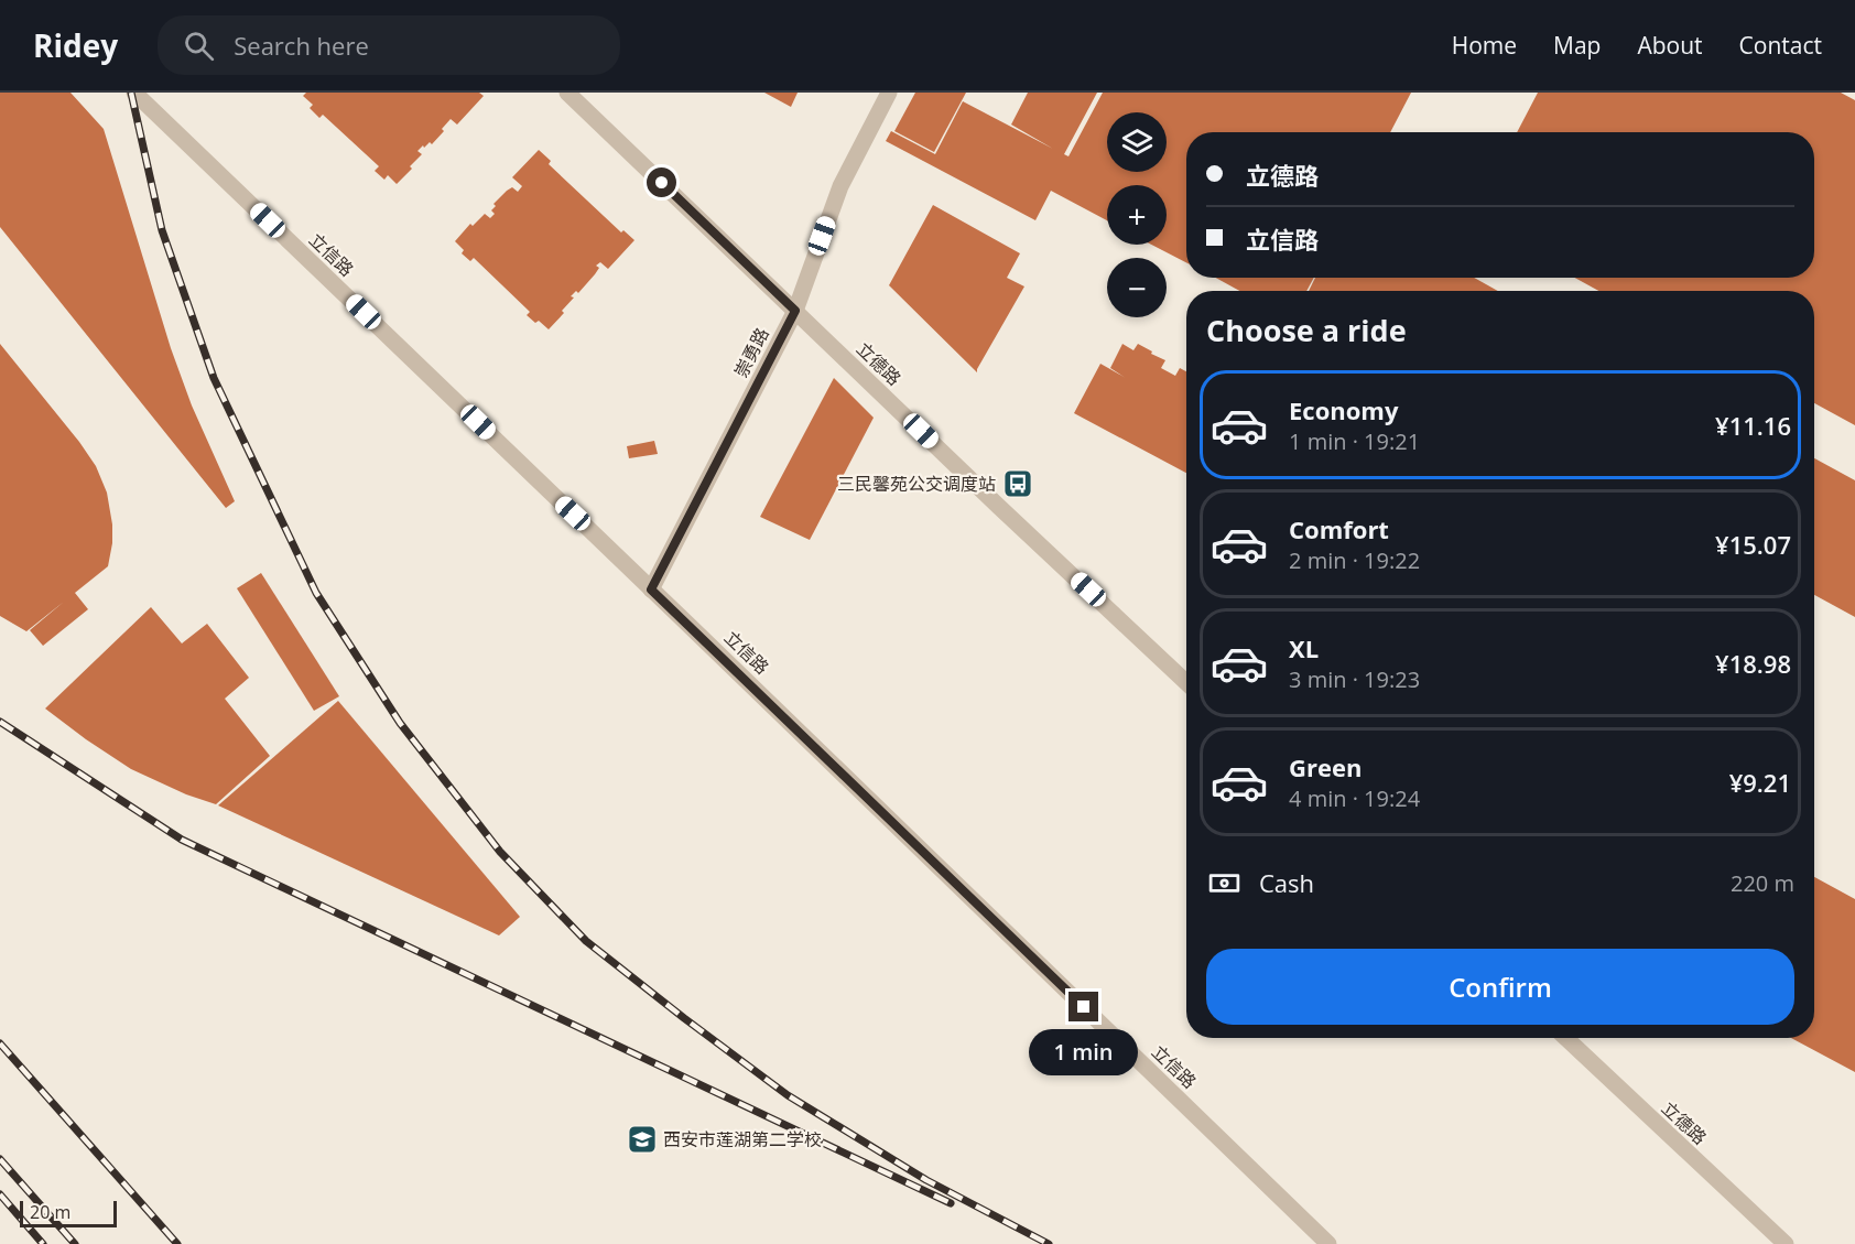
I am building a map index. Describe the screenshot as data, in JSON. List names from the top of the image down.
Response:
{
  "streets": {
    "street": ["立信路", "崇勇路", "立德路"]
  },
  "crossings": [
    ["立信路", "崇勇路"],
    ["崇勇路", "立德路"]
  ],
  "places": {
    "bus stop": ["三民馨苑公交调度站"],
    "school or university": ["西安市莲湖第二学校"]
  },
  "scale_bar": "20 m",
  "page": {
    "header": "Ridey",
    "search": "Search here",
    "nav": [
      "Home",
      "Map",
      "About",
      "Contact"
    ],
    "map_buttons": ["+", "−"],
    "banner": ["立德路", "立信路"],
    "heading": "Choose a ride",
    "list": [
      {
        "name": "Economy",
        "note": "1 min · 19:21",
        "value": "¥11.16"
      },
      {
        "name": "Comfort",
        "note": "2 min · 19:22",
        "value": "¥15.07"
      },
      {
        "name": "XL",
        "note": "3 min · 19:23",
        "value": "¥18.98"
      },
      {
        "name": "Green",
        "note": "4 min · 19:24",
        "value": "¥9.21"
      }
    ],
    "pay": ["Cash", "220 m"],
    "buttons": "Confirm",
    "bubble": "1 min",
    "scale": "20 m"
  }
}
